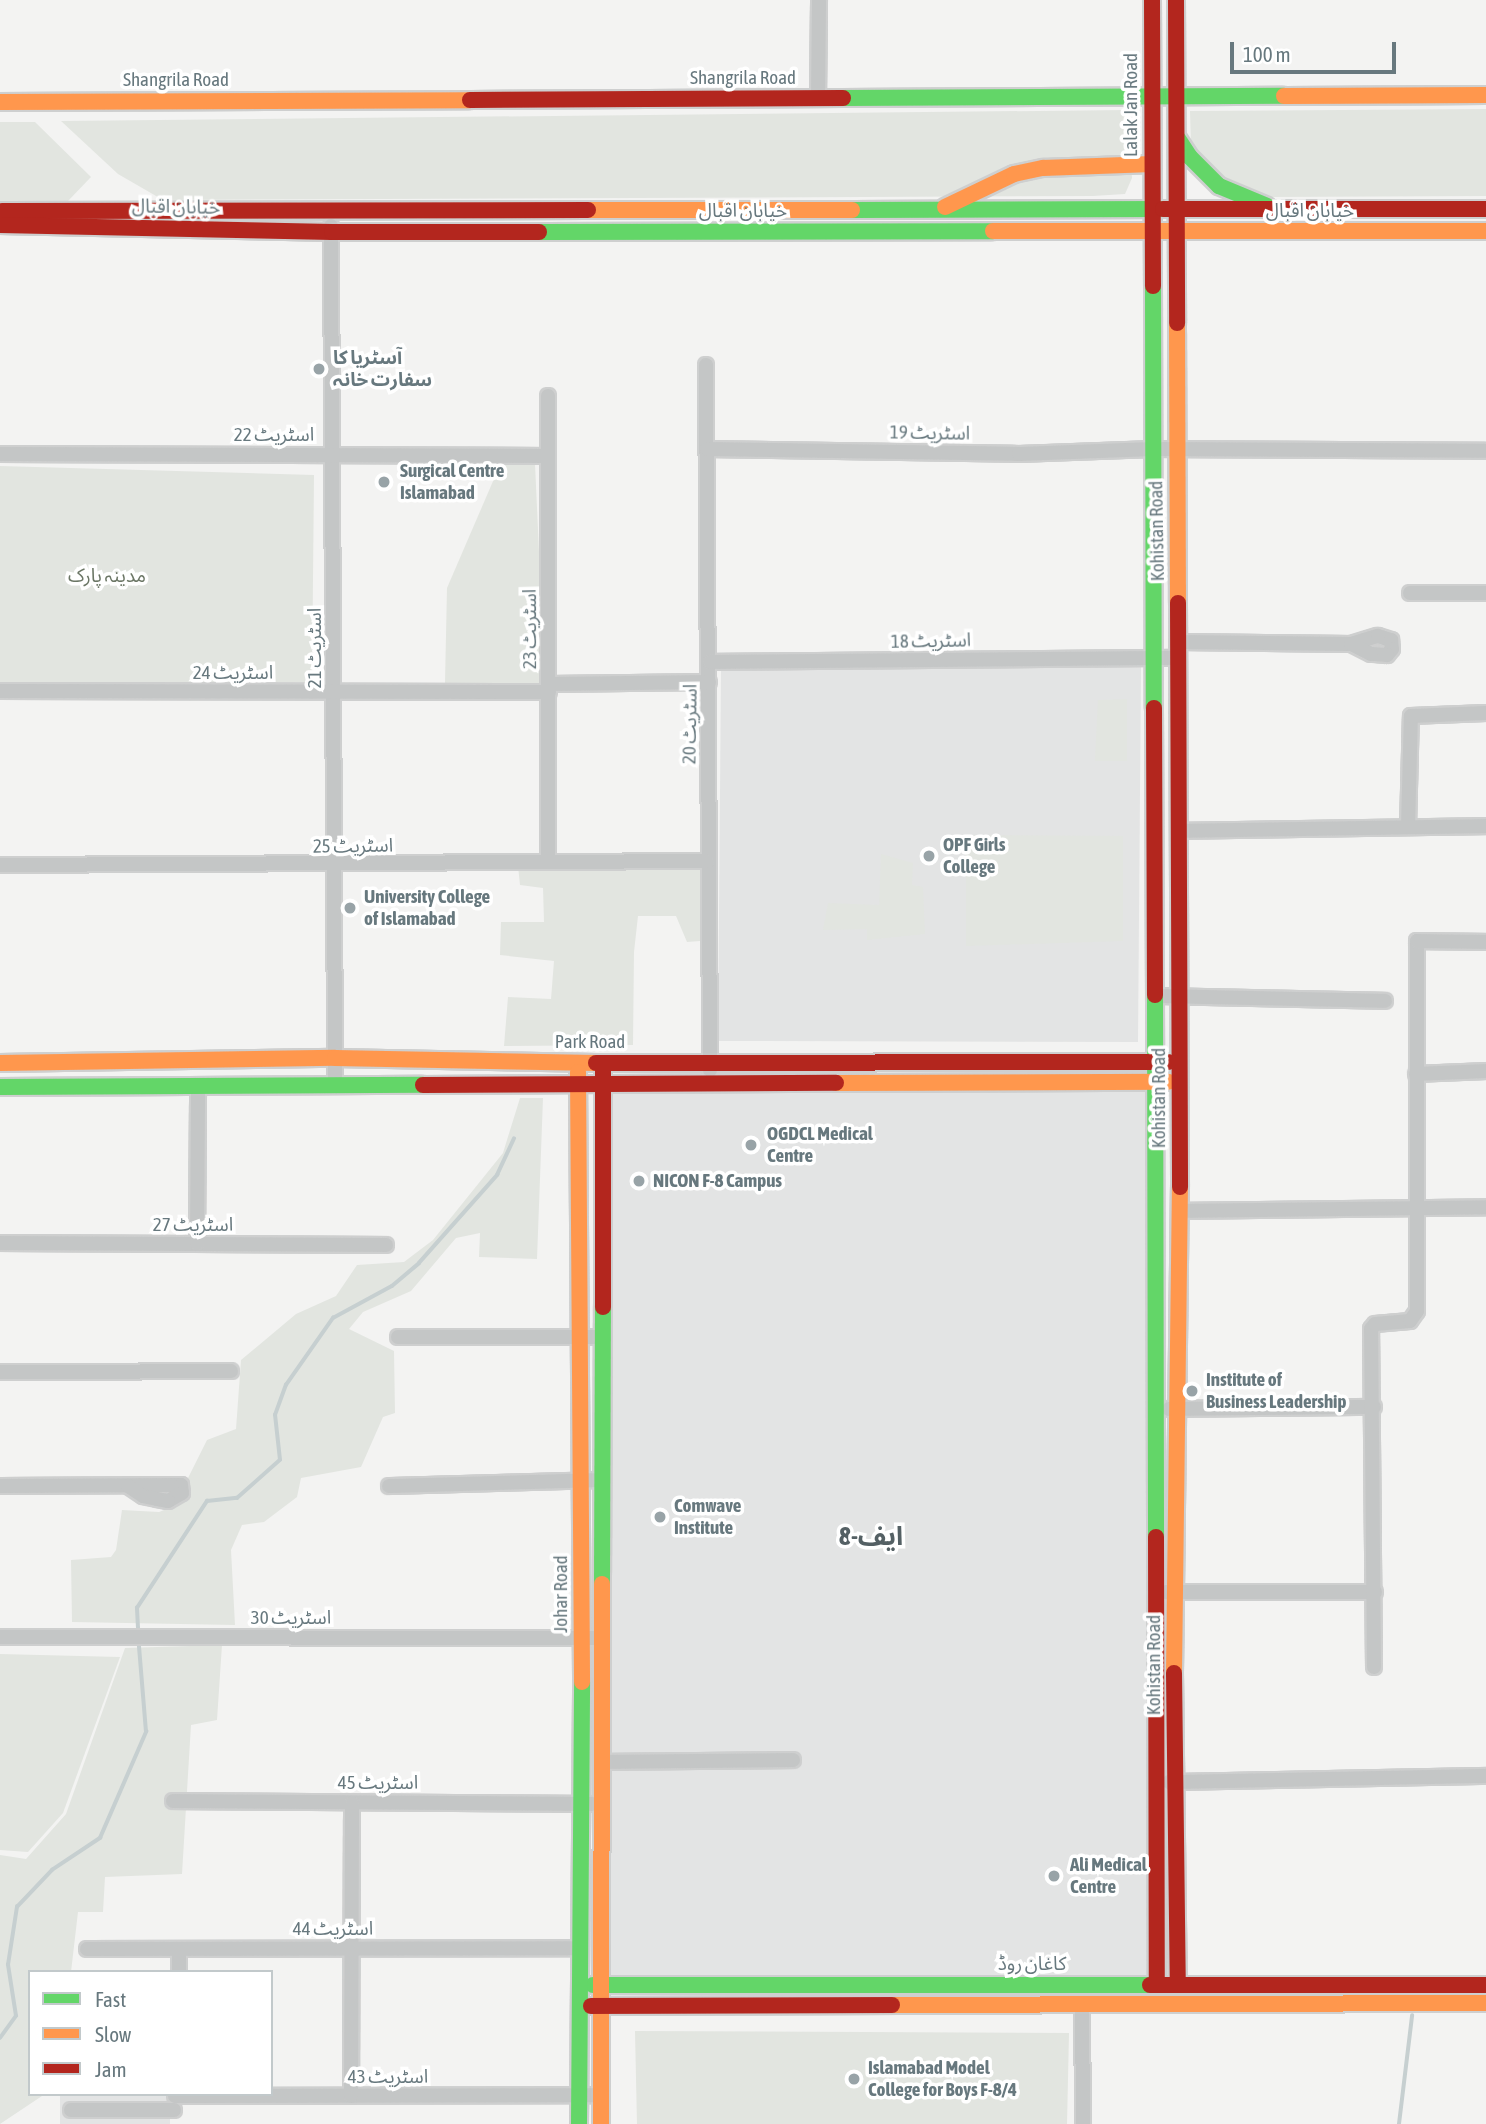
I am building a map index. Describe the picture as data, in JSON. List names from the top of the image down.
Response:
{
  "streets": {
    "street": [
      "Shangrila Road",
      "Lalak Jan Road",
      "خیابان اقبال",
      "اسٹریٹ 19",
      "اسٹریٹ 22",
      "Kohistan Road",
      "اسٹریٹ 23",
      "اسٹریٹ 18",
      "اسٹریٹ 21",
      "اسٹریٹ 24",
      "اسٹریٹ 20",
      "اسٹریٹ 25",
      "Park Road",
      "اسٹریٹ 27",
      "Johar Road",
      "اسٹریٹ 30",
      "اسٹریٹ 45",
      "اسٹریٹ 44",
      "کاغان روڈ",
      "اسٹریٹ 43"
    ]
  },
  "crossings": [
    ["Shangrila Road", "Lalak Jan Road"],
    ["Lalak Jan Road", "خیابان اقبال"],
    ["Lalak Jan Road", "Kohistan Road"],
    ["خیابان اقبال", "Kohistan Road"],
    ["خیابان اقبال", "اسٹریٹ 21"],
    ["اسٹریٹ 19", "Kohistan Road"],
    ["اسٹریٹ 19", "اسٹریٹ 20"],
    ["اسٹریٹ 22", "اسٹریٹ 23"],
    ["اسٹریٹ 22", "اسٹریٹ 21"],
    ["Kohistan Road", "اسٹریٹ 18"],
    ["Kohistan Road", "Park Road"],
    ["Kohistan Road", "کاغان روڈ"],
    ["اسٹریٹ 23", "اسٹریٹ 24"],
    ["اسٹریٹ 23", "اسٹریٹ 25"],
    ["اسٹریٹ 18", "اسٹریٹ 20"],
    ["اسٹریٹ 21", "اسٹریٹ 24"],
    ["اسٹریٹ 21", "اسٹریٹ 25"],
    ["اسٹریٹ 21", "Park Road"],
    ["اسٹریٹ 24", "اسٹریٹ 20"],
    ["اسٹریٹ 20", "اسٹریٹ 25"],
    ["اسٹریٹ 20", "Park Road"],
    ["Park Road", "Johar Road"],
    ["Johar Road", "اسٹریٹ 30"],
    ["Johar Road", "اسٹریٹ 45"],
    ["Johar Road", "اسٹریٹ 44"],
    ["Johar Road", "کاغان روڈ"],
    ["Johar Road", "اسٹریٹ 43"]
  ],
  "districts": ["ایف-8"],
  "parks": ["مدینہ پارک"],
  "places": [
    "آسٹریا کا سفارت خانہ",
    "Surgical Centre Islamabad",
    "OPF Girls College",
    "University College of Islamabad",
    "OGDCL Medical Centre",
    "NICON F-8 Campus",
    "Institute of Business Leadership",
    "Comwave Institute",
    "Ali Medical Centre",
    "Islamabad Model College for Boys F-8/4"
  ],
  "legend": ["Fast", "Slow", "Jam"],
  "scale_bar": "100 m"
}
